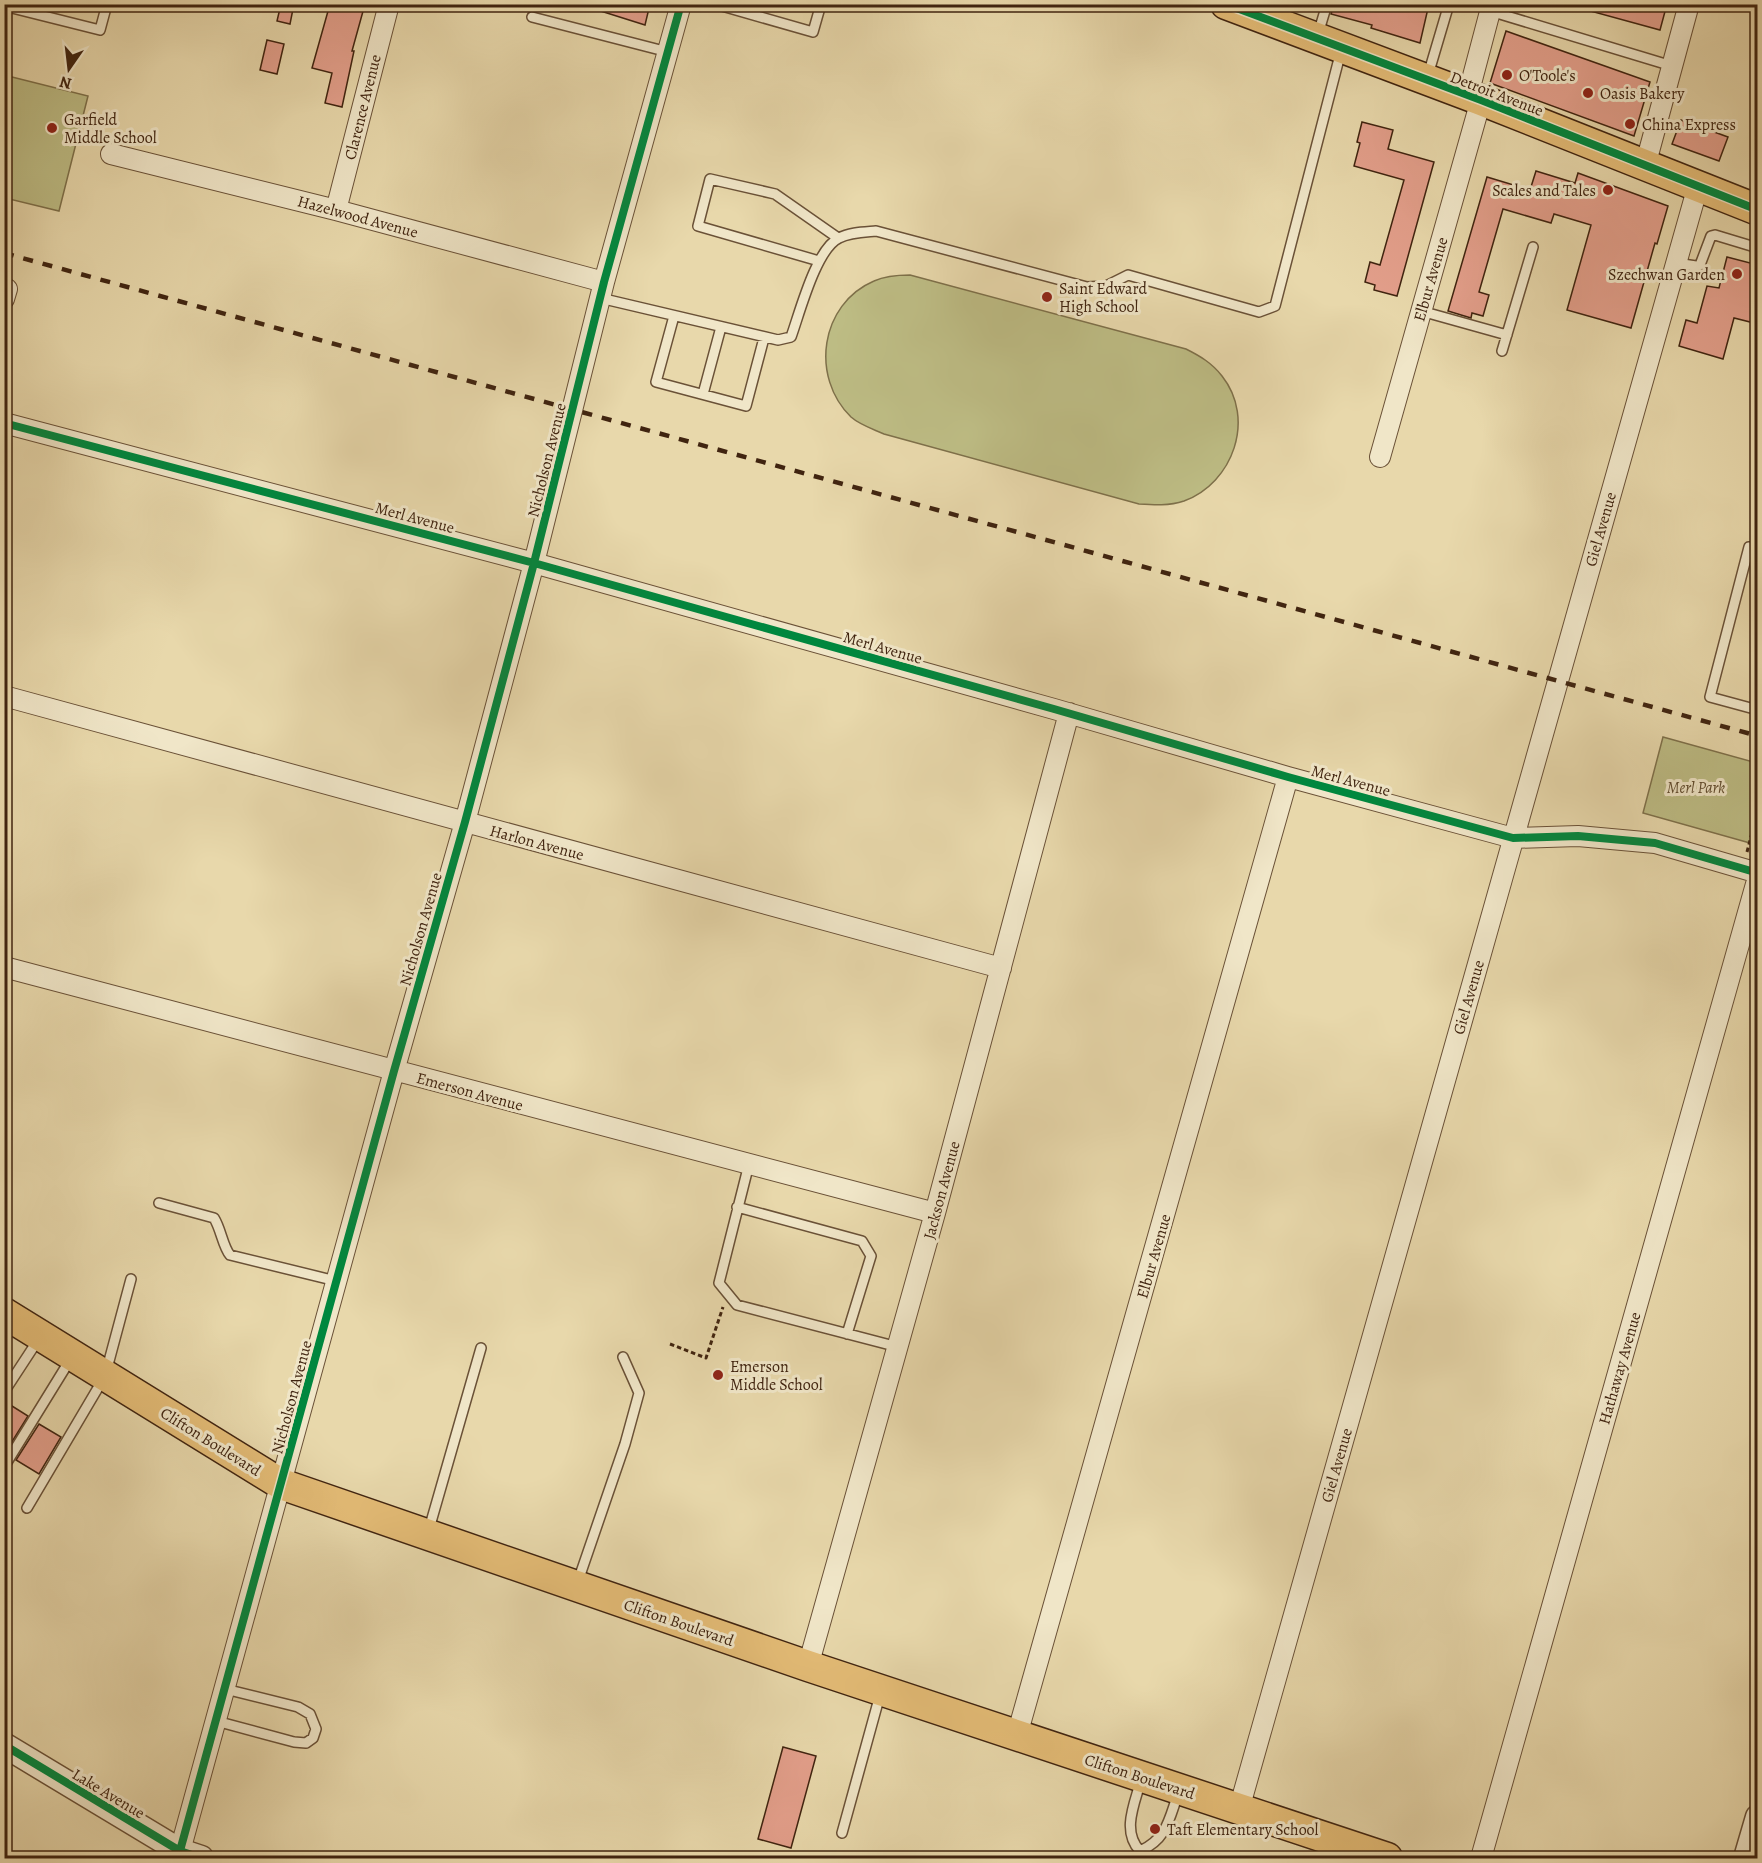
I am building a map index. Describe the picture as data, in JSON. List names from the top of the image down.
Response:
{
  "streets": {
    "main road": ["Detroit Avenue", "Clifton Boulevard"],
    "street": [
      "Clarence Avenue",
      "Hazelwood Avenue",
      "Elbur Avenue",
      "Nicholson Avenue",
      "Merl Avenue",
      "Giel Avenue",
      "Harlon Avenue",
      "Emerson Avenue",
      "Jackson Avenue",
      "Hathaway Avenue",
      "Lake Avenue"
    ]
  },
  "crossings": [
    ["Detroit Avenue", "Elbur Avenue"],
    ["Detroit Avenue", "Giel Avenue"],
    ["Clarence Avenue", "Hazelwood Avenue"],
    ["Hazelwood Avenue", "Nicholson Avenue"],
    ["Elbur Avenue", "Merl Avenue"],
    ["Elbur Avenue", "Clifton Boulevard"],
    ["Nicholson Avenue", "Merl Avenue"],
    ["Nicholson Avenue", "Harlon Avenue"],
    ["Nicholson Avenue", "Emerson Avenue"],
    ["Nicholson Avenue", "Clifton Boulevard"],
    ["Nicholson Avenue", "Lake Avenue"],
    ["Merl Avenue", "Giel Avenue"],
    ["Merl Avenue", "Jackson Avenue"],
    ["Merl Avenue", "Hathaway Avenue"],
    ["Giel Avenue", "Clifton Boulevard"],
    ["Harlon Avenue", "Jackson Avenue"],
    ["Emerson Avenue", "Jackson Avenue"],
    ["Jackson Avenue", "Clifton Boulevard"]
  ],
  "parks": ["Merl Park"],
  "places": [
    "O'Toole's",
    "Oasis Bakery",
    "China Express",
    "Garfield Middle School",
    "Scales and Tales",
    "Szechwan Garden",
    "Saint Edward High School",
    "Emerson Middle School",
    "Taft Elementary School"
  ],
  "north": "bottom"
}
